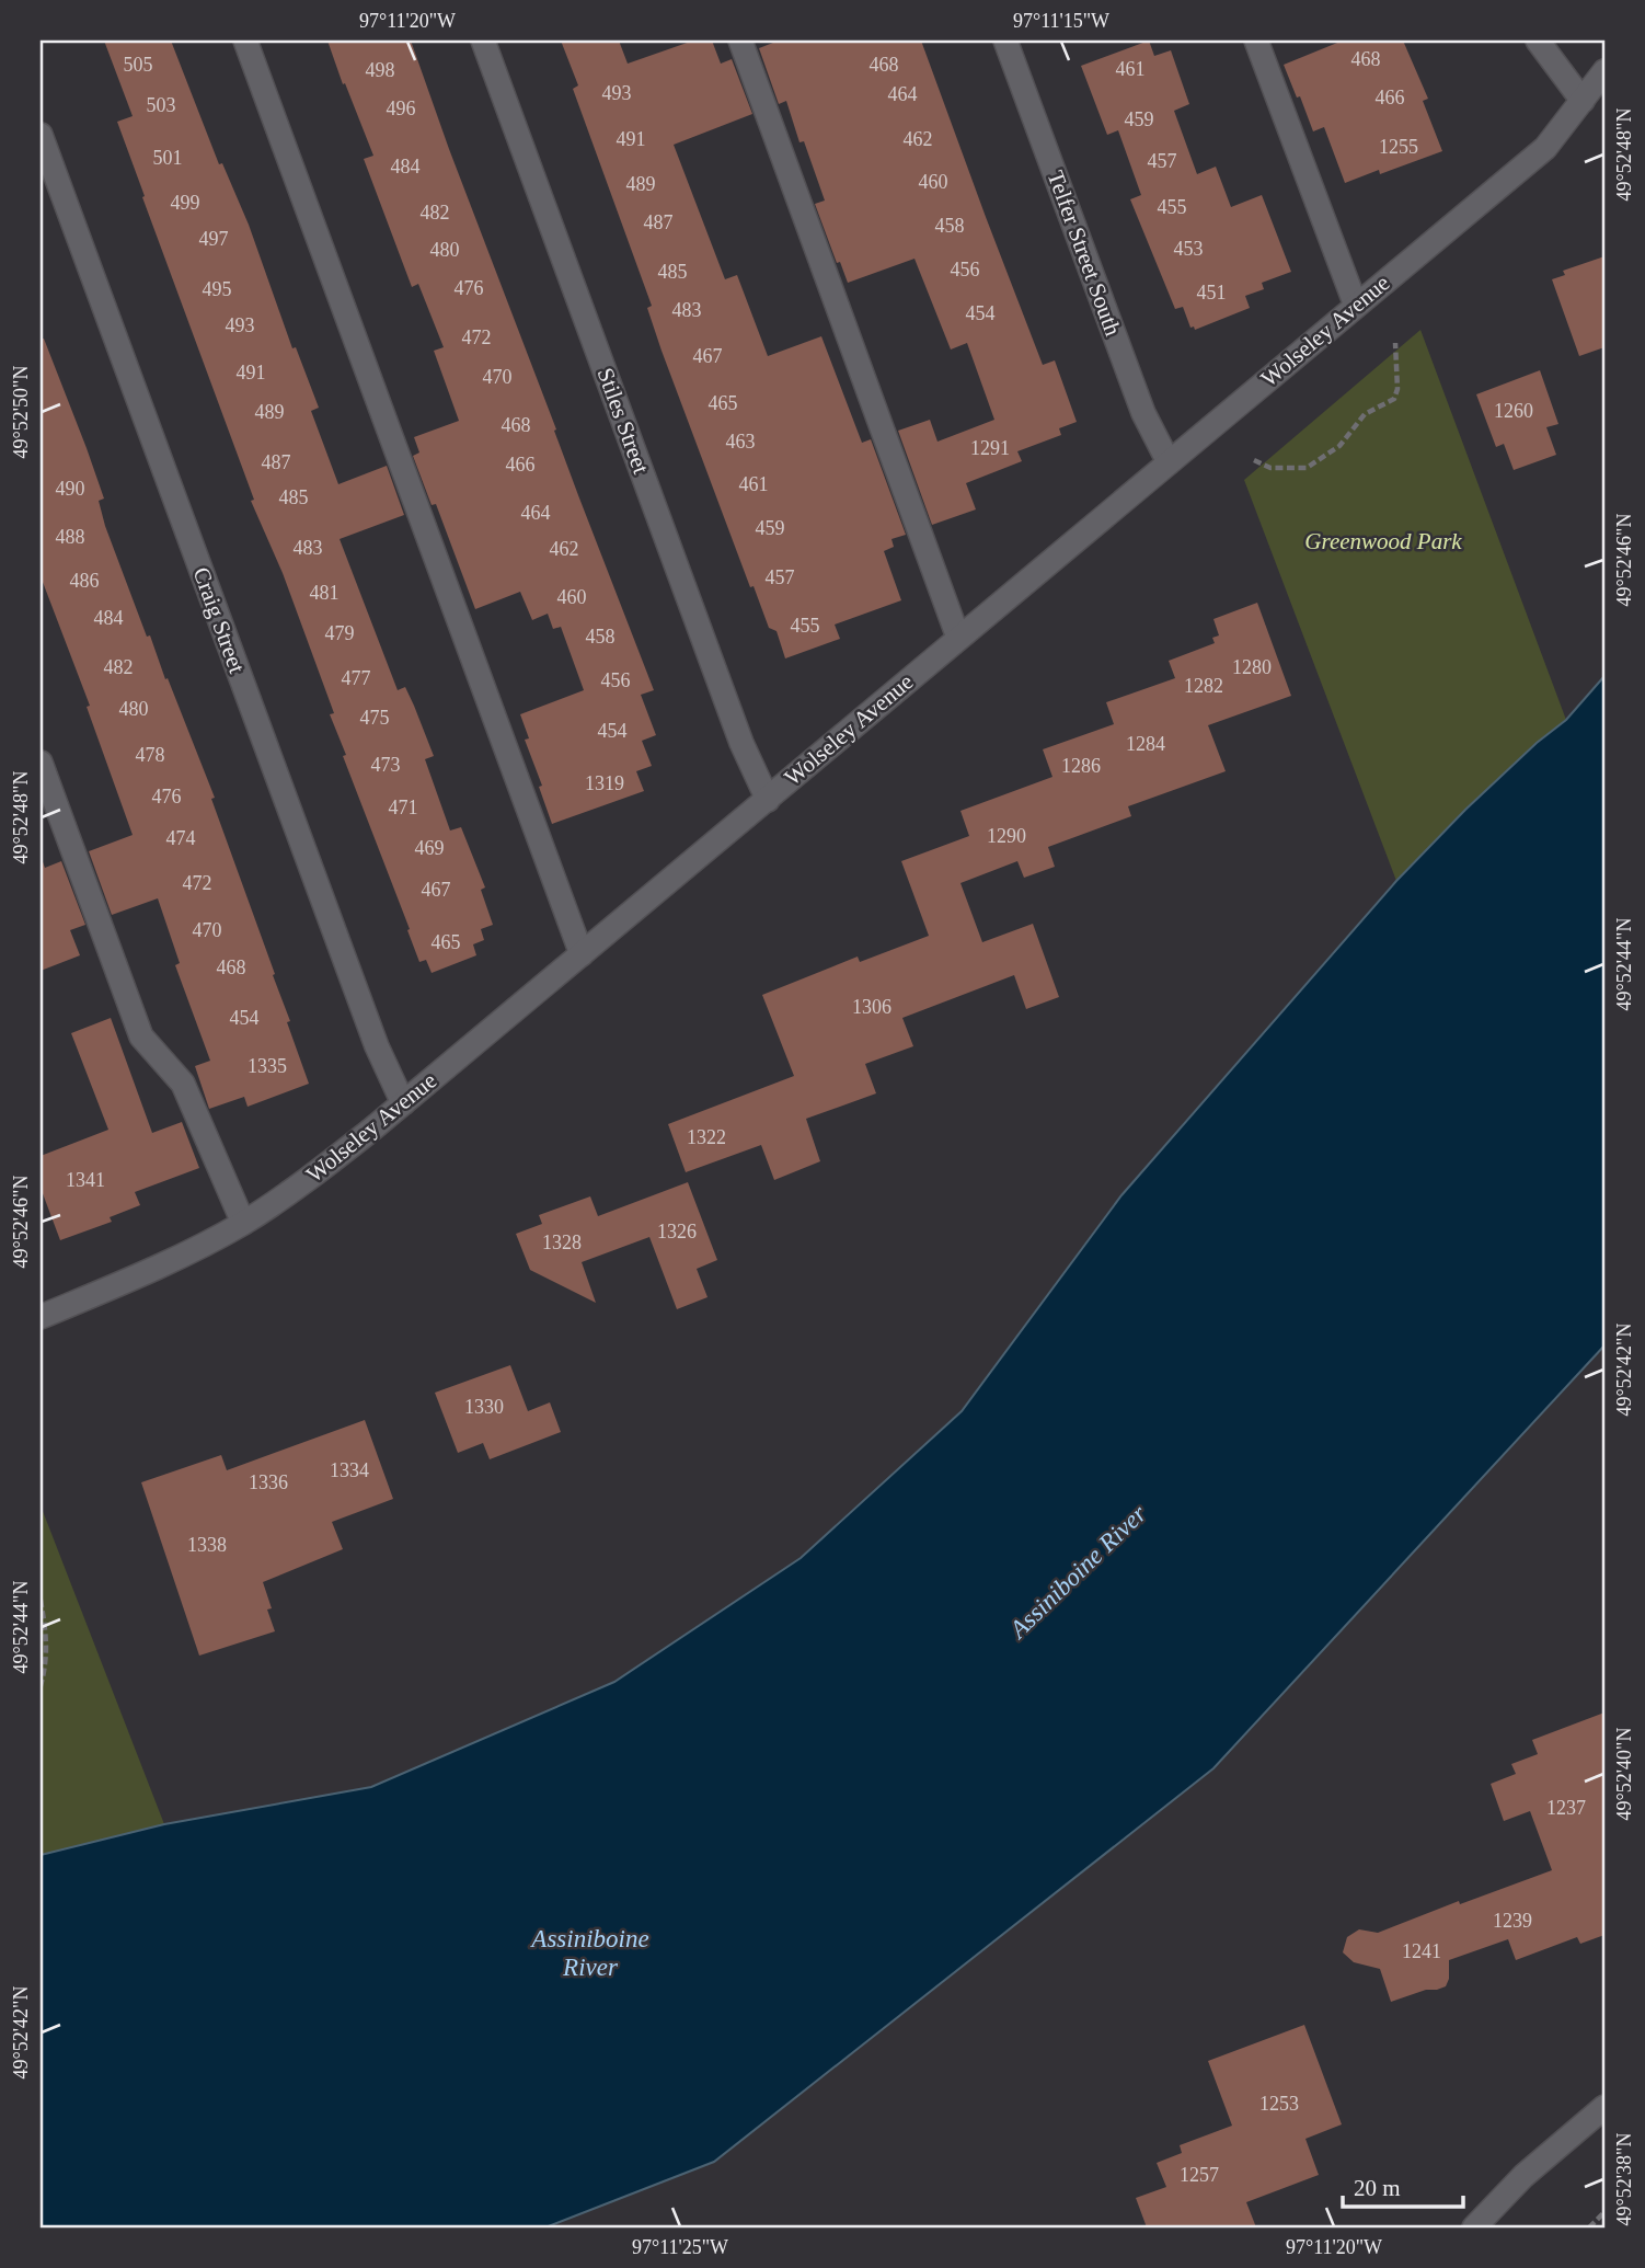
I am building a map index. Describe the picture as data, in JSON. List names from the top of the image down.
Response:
{
  "streets": {
    "street": [
      "Telfer Street South",
      "Wolseley Avenue",
      "Stiles Street",
      "Craig Street"
    ]
  },
  "crossings": [
    ["Telfer Street South", "Wolseley Avenue"],
    ["Wolseley Avenue", "Stiles Street"],
    ["Wolseley Avenue", "Craig Street"]
  ],
  "water": ["Assiniboine River"],
  "parks": ["Greenwood Park"],
  "house_numbers": [
    "468",
    "505",
    "468",
    "461",
    "498",
    "493",
    "464",
    "466",
    "503",
    "496",
    "459",
    "491",
    "462",
    "1255",
    "501",
    "457",
    "484",
    "460",
    "489",
    "499",
    "455",
    "482",
    "487",
    "458",
    "497",
    "453",
    "480",
    "456",
    "485",
    "476",
    "495",
    "451",
    "483",
    "454",
    "493",
    "472",
    "467",
    "491",
    "470",
    "465",
    "1260",
    "489",
    "468",
    "463",
    "1291",
    "487",
    "466",
    "461",
    "490",
    "485",
    "464",
    "459",
    "488",
    "483",
    "462",
    "457",
    "486",
    "481",
    "460",
    "484",
    "455",
    "479",
    "458",
    "482",
    "1280",
    "477",
    "456",
    "1282",
    "480",
    "475",
    "454",
    "1284",
    "478",
    "473",
    "1286",
    "1319",
    "476",
    "471",
    "1290",
    "474",
    "469",
    "472",
    "467",
    "470",
    "465",
    "468",
    "1306",
    "454",
    "1335",
    "1322",
    "1341",
    "1326",
    "1328",
    "1330",
    "1334",
    "1336",
    "1338",
    "1237",
    "1239",
    "1241",
    "1253",
    "1257"
  ],
  "scale_bar": "20 m",
  "coordinates": [
    "97°11'20\"W",
    "97°11'15\"W",
    "49°52'48\"N",
    "49°52'50\"N",
    "49°52'46\"N",
    "49°52'44\"N",
    "49°52'42\"N",
    "49°52'40\"N",
    "49°52'38\"N",
    "97°11'25\"W"
  ]
}
